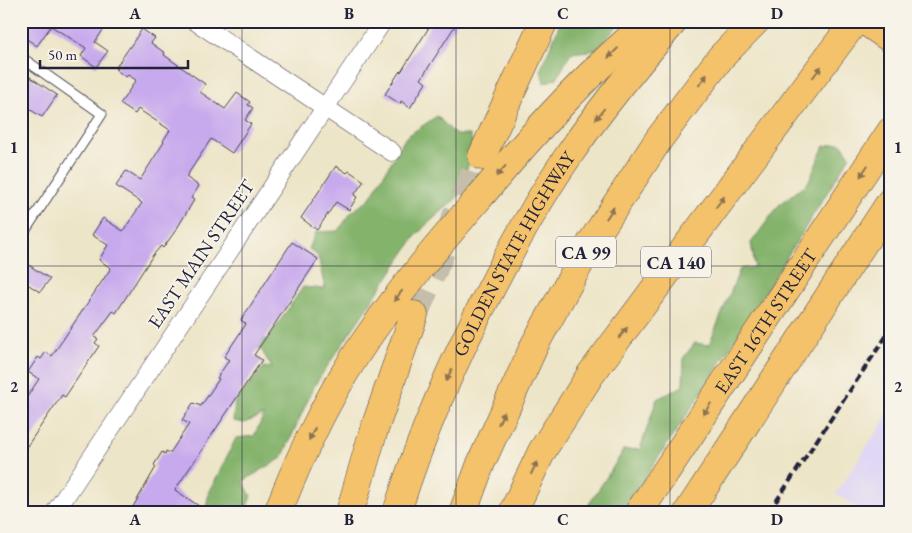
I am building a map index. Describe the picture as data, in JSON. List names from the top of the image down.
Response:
{
  "streets": {
    "main road": [
      "CA 99",
      "GOLDEN STATE HIGHWAY",
      "CA 140",
      "EAST 16TH STREET"
    ],
    "street": ["EAST MAIN STREET"]
  },
  "scale_bar": "50 m",
  "grid": {
    "columns": [
      "A",
      "B",
      "C",
      "D"
    ],
    "rows": ["1", "2"]
  }
}
